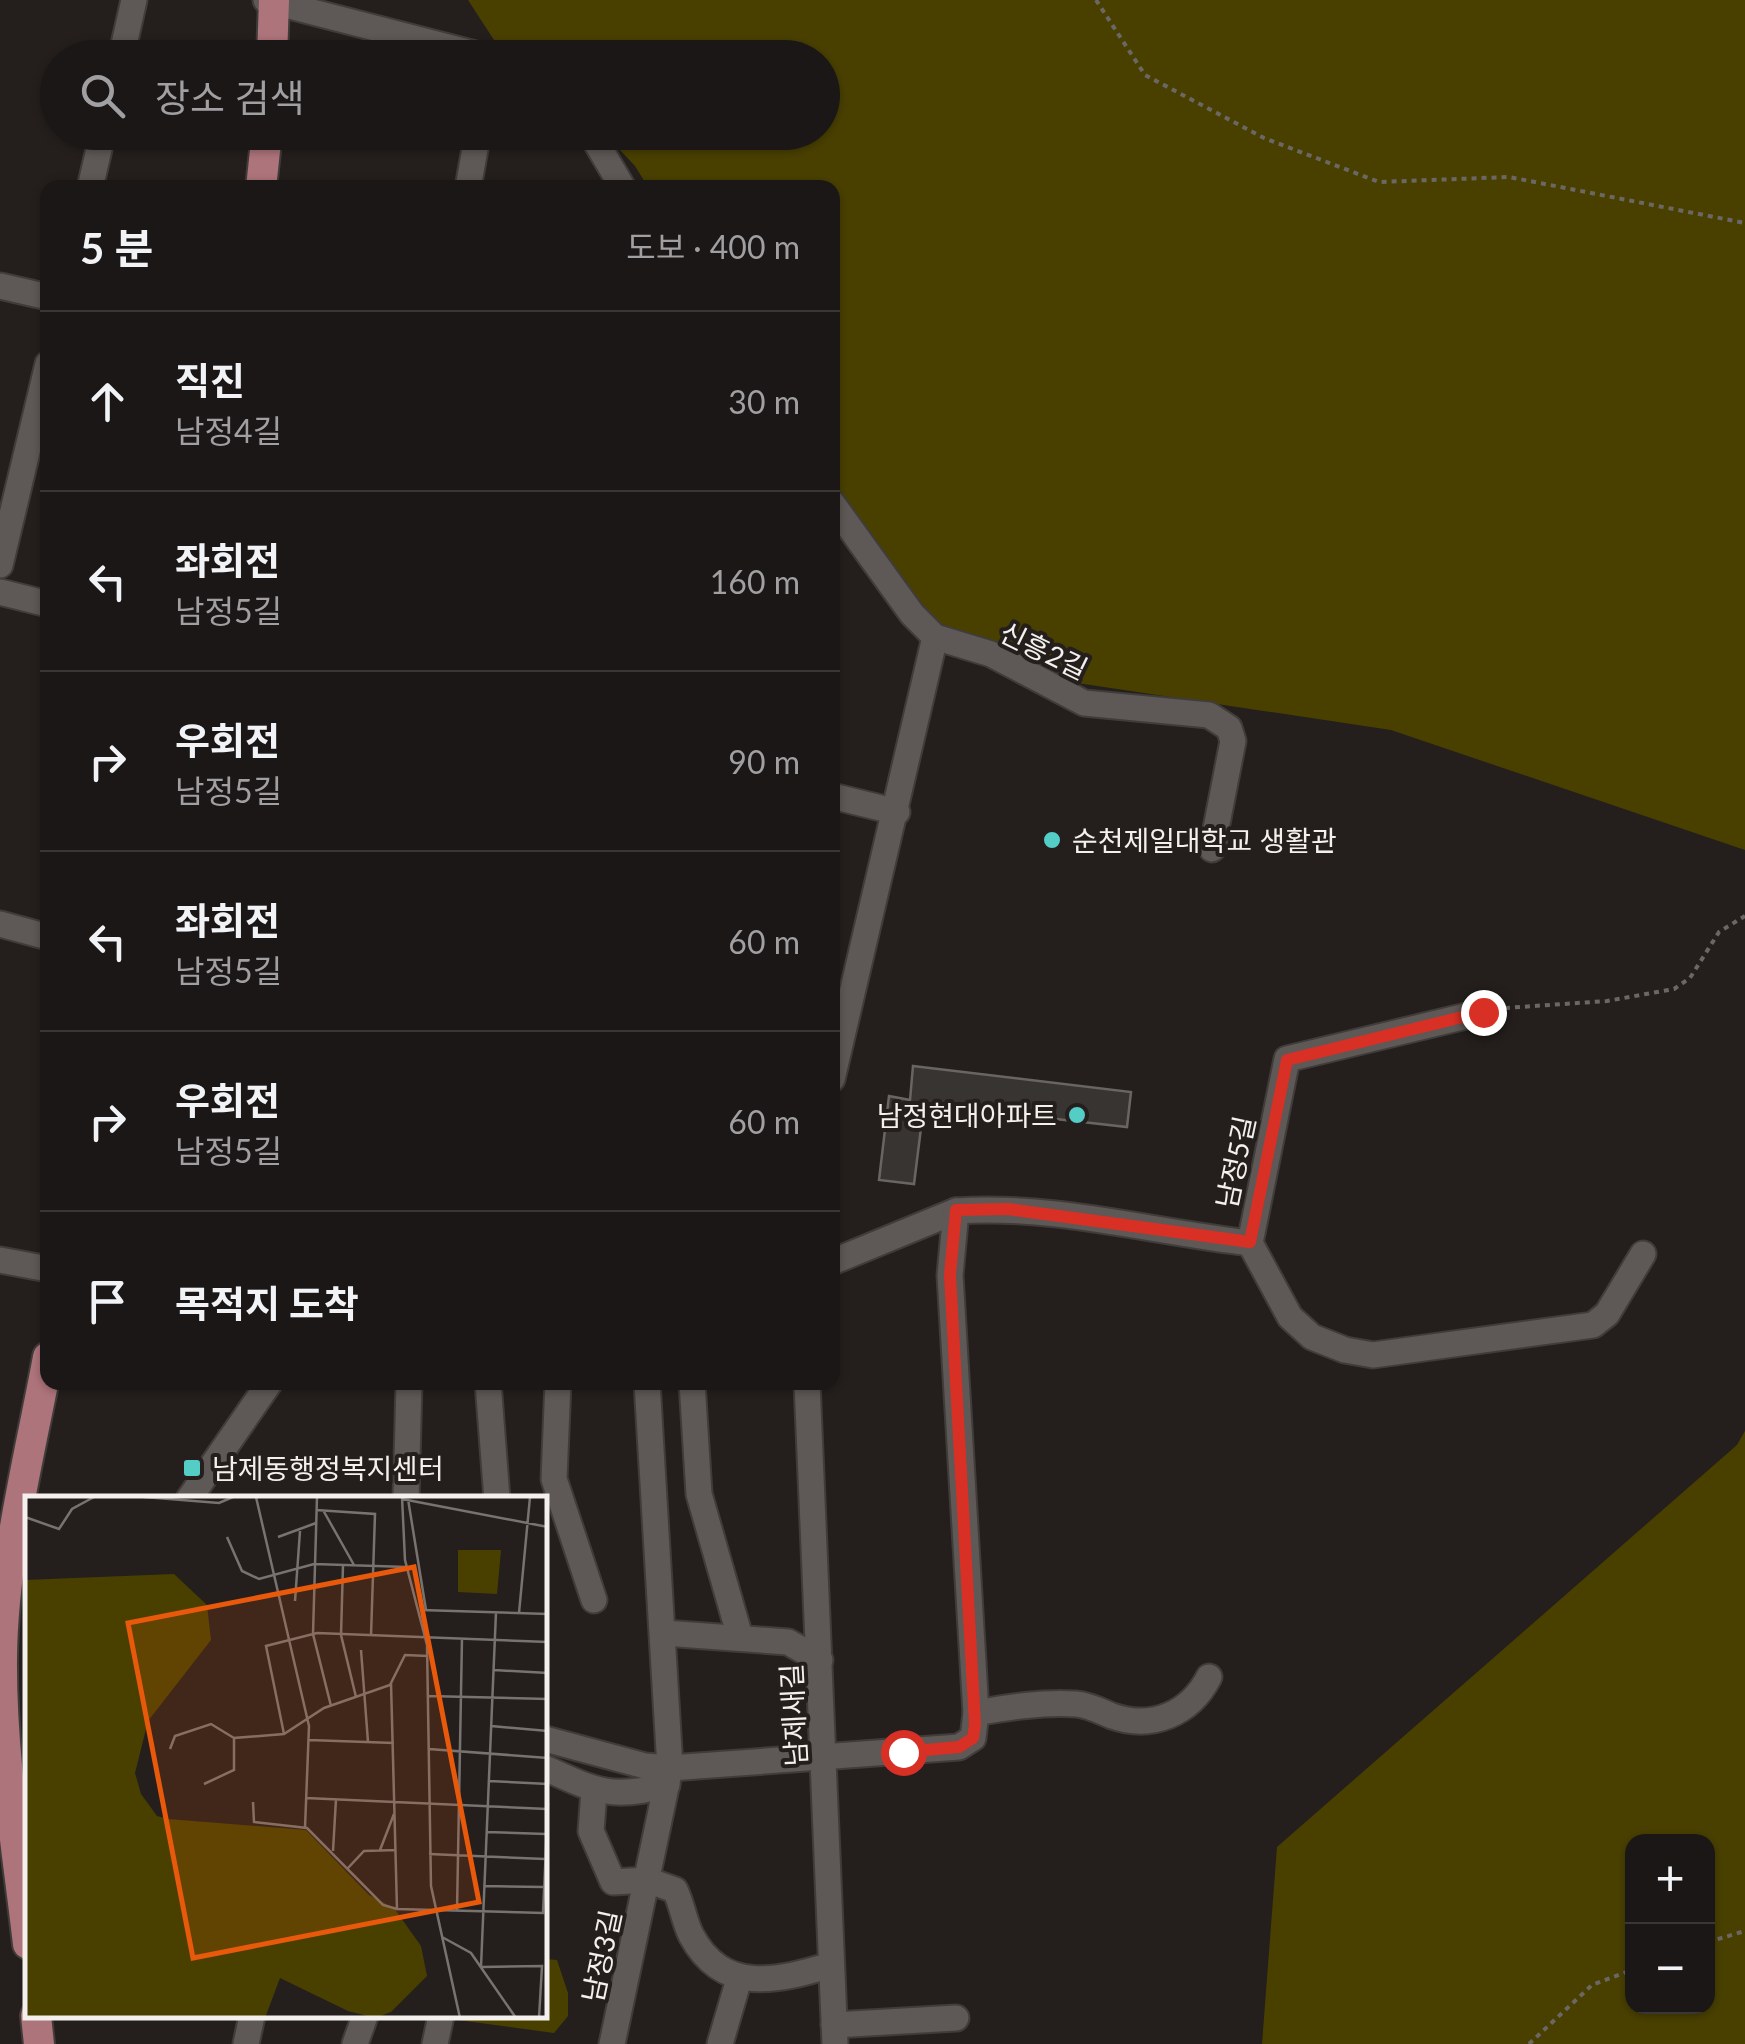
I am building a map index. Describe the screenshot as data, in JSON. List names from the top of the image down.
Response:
{
  "streets": {
    "street": [
      "신흥2길",
      "남정5길",
      "남제새길",
      "남정3길"
    ]
  },
  "places": {
    "other": ["순천제일대학교 생활관", "남정현대아파트"],
    "transit": ["남제동행정복지센터"]
  },
  "page": {
    "search": "장소 검색",
    "heading": ["5 분", "도보 · 400 m"],
    "list": [
      ["직진", "남정4길", "30 m"],
      ["좌회전", "남정5길", "160 m"],
      ["우회전", "남정5길", "90 m"],
      ["좌회전", "남정5길", "60 m"],
      ["우회전", "남정5길", "60 m"],
      "목적지 도착"
    ],
    "map_buttons": ["+", "−"]
  }
}
